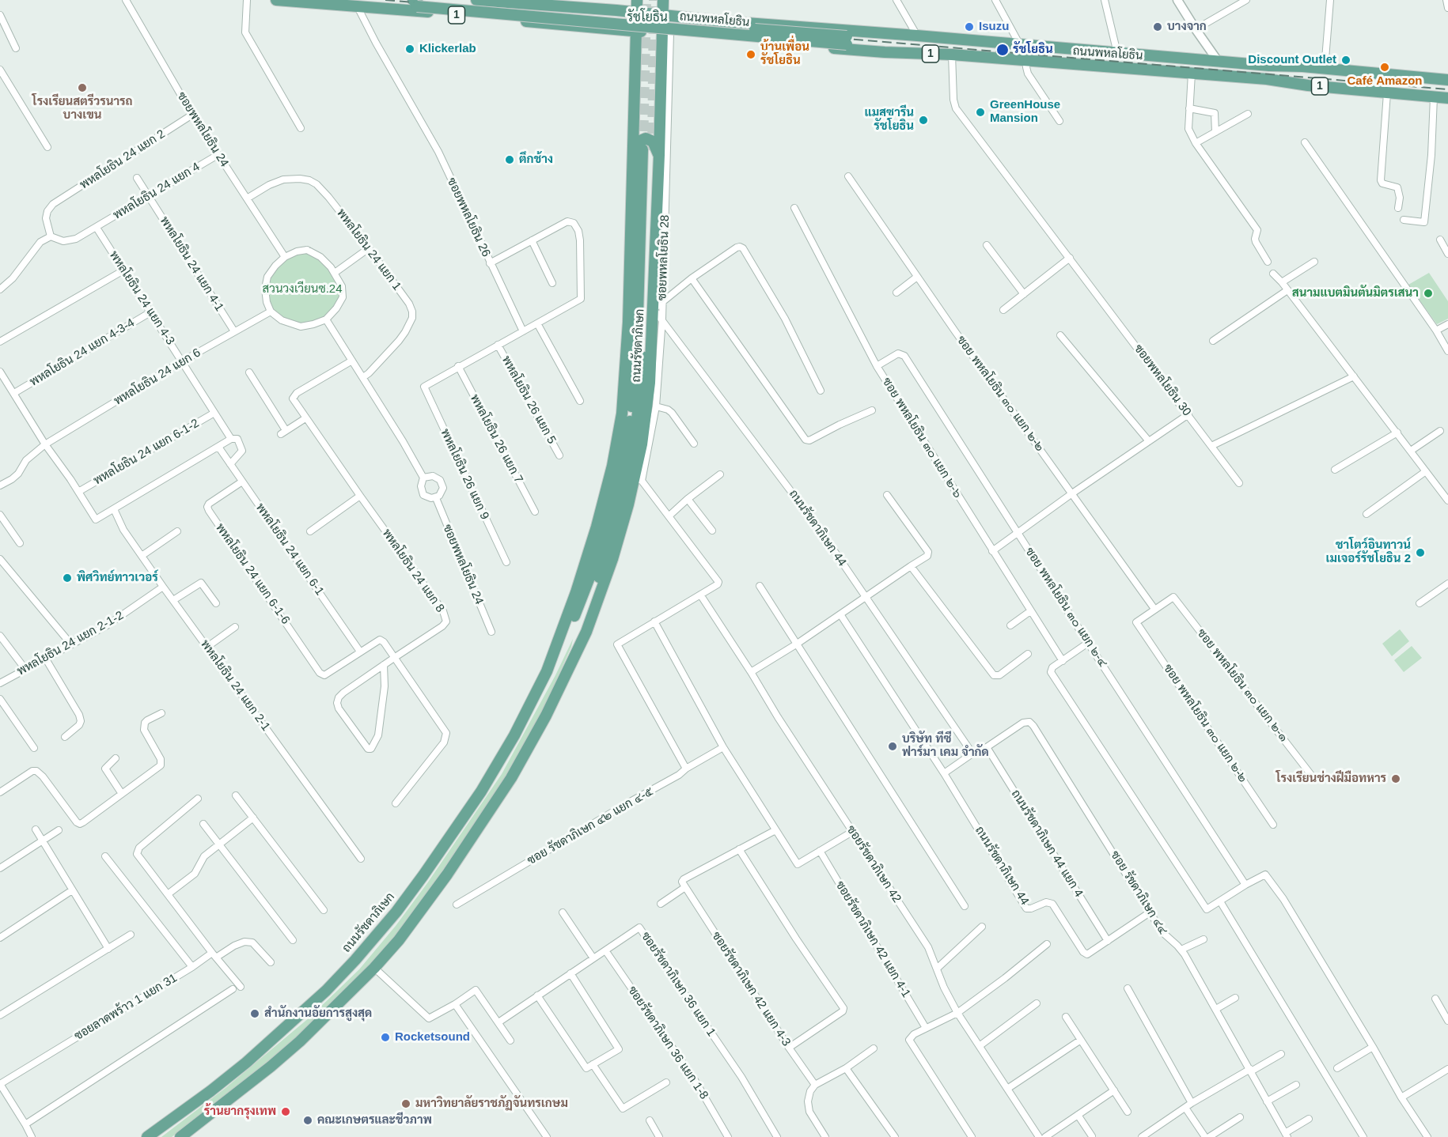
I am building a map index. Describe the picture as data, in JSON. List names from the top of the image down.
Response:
{
  "streets": {
    "main road": ["1", "ถนนพหลโยธิน", "ถนนรัชดาภิเษก"],
    "street": [
      "ซอยพหลโยธิน 24",
      "พหลโยธิน 24 แยก 2",
      "พหลโยธิน 24 แยก 4",
      "ซอยพหลโยธิน 26",
      "พหลโยธิน 24 แยก 1",
      "ซอยพหลโยธิน 28",
      "พหลโยธิน 24 แยก 4-1",
      "พหลโยธิน 24 แยก 4-3",
      "พหลโยธิน 24 แยก 4-3-4",
      "พหลโยธิน 24 แยก 6",
      "ซอยพหลโยธิน 30",
      "ซอย พหลโยธิน ๓๐ แยก ๒-๒",
      "พหลโยธิน 26 แยก 5",
      "ซอย พหลโยธิน ๓๐ แยก ๒-๖",
      "พหลโยธิน 26 แยก 7",
      "พหลโยธิน 24 แยก 6-1-2",
      "พหลโยธิน 26 แยก 9",
      "ถนนรัชดาภิเษก 44",
      "พหลโยธิน 24 แยก 6-1",
      "พหลโยธิน 24 แยก 8",
      "พหลโยธิน 24 แยก 6-1-6",
      "ซอย พหลโยธิน ๓๐ แยก ๒-๔",
      "พหลโยธิน 24 แยก 2-1-2",
      "พหลโยธิน 24 แยก 2-1",
      "ซอย พหลโยธิน ๓๐ แยก ๒-๑",
      "ซอย รัชดาภิเษก ๔๒ แยก ๔-๕",
      "ถนนรัชดาภิเษก 44 แยก 4",
      "ซอยรัชดาภิเษก 42",
      "ซอย รัชดาภิเษก ๔๔",
      "ซอยรัชดาภิเษก 42 แยก 4-1",
      "ซอยรัชดาภิเษก 36 แยก 1",
      "ซอยรัชดาภิเษก 42 แยก 4-3",
      "ซอยลาดพร้าว 1 แยก 31",
      "ซอยรัชดาภิเษก 36 แยก 1-8"
    ]
  },
  "crossings": [
    ["ถนนพหลโยธิน", "ซอยพหลโยธิน 26"],
    ["ถนนพหลโยธิน", "ซอยพหลโยธิน 28"],
    ["ถนนพหลโยธิน", "ถนนรัชดาภิเษก"],
    ["ถนนพหลโยธิน", "ซอยพหลโยธิน 30"],
    ["ซอยพหลโยธิน 24", "พหลโยธิน 24 แยก 2"],
    ["ซอยพหลโยธิน 24", "พหลโยธิน 24 แยก 4"],
    ["ซอยพหลโยธิน 24", "พหลโยธิน 24 แยก 1"],
    ["ซอยพหลโยธิน 24", "พหลโยธิน 24 แยก 6"],
    ["ซอยพหลโยธิน 24", "พหลโยธิน 24 แยก 8"],
    ["พหลโยธิน 24 แยก 4", "พหลโยธิน 24 แยก 4-1"],
    ["พหลโยธิน 24 แยก 4", "พหลโยธิน 24 แยก 4-3"],
    ["ซอยพหลโยธิน 28", "ถนนรัชดาภิเษก"],
    ["ซอยพหลโยธิน 28", "ถนนรัชดาภิเษก 44"],
    ["พหลโยธิน 24 แยก 4-1", "พหลโยธิน 24 แยก 6"],
    ["พหลโยธิน 24 แยก 4-3", "พหลโยธิน 24 แยก 4-3-4"],
    ["พหลโยธิน 24 แยก 4-3", "พหลโยธิน 24 แยก 6"],
    ["พหลโยธิน 24 แยก 4-3", "พหลโยธิน 24 แยก 6-1-2"],
    ["พหลโยธิน 24 แยก 4-3", "พหลโยธิน 24 แยก 6-1"],
    ["ถนนรัชดาภิเษก", "ถนนรัชดาภิเษก 44"],
    ["ซอย พหลโยธิน ๓๐ แยก ๒-๒", "ซอย พหลโยธิน ๓๐ แยก ๒-๑"],
    ["ซอย พหลโยธิน ๓๐ แยก ๒-๖", "ซอย พหลโยธิน ๓๐ แยก ๒-๔"],
    ["พหลโยธิน 26 แยก 7", "พหลโยธิน 26 แยก 9"],
    ["ถนนรัชดาภิเษก 44", "ถนนรัชดาภิเษก 44 แยก 4"],
    ["ถนนรัชดาภิเษก 44", "ซอย รัชดาภิเษก ๔๔"],
    ["พหลโยธิน 24 แยก 6-1", "พหลโยธิน 24 แยก 6-1-6"],
    ["พหลโยธิน 24 แยก 2-1-2", "พหลโยธิน 24 แยก 2-1"],
    ["ถนนรัชดาภิเษก 44 แยก 4", "ซอย รัชดาภิเษก ๔๔"],
    ["ซอยรัชดาภิเษก 36 แยก 1", "ซอยรัชดาภิเษก 36 แยก 1-8"]
  ],
  "districts": ["รัชโยธิน"],
  "parks": ["สวนวงเวียนซ.24"],
  "places": [
    "Isuzu",
    "บางจาก",
    "Klickerlab",
    "รัชโยธิน",
    "บ้านเพื่อน รัชโยธิน",
    "Discount Outlet",
    "Café Amazon",
    "โรงเรียนสตรีวรนารถ บางเขน",
    "GreenHouse Mansion",
    "แมสซารีน รัชโยธิน",
    "ตึกช้าง",
    "สนามแบตมินตันมิตรเสนา",
    "ชาโตว์อินทาวน์ เมเจอร์รัชโยธิน 2",
    "พิศวิทย์ทาวเวอร์",
    "บริษัท ทีซี ฟาร์มา เคม จำกัด",
    "โรงเรียนช่างฝีมือทหาร",
    "สำนักงานอัยการสูงสุด",
    "Rocketsound",
    "มหาวิทยาลัยราชภัฏจันทรเกษม",
    "ร้านยากรุงเทพ",
    "คณะเกษตรและชีวภาพ"
  ]
}
